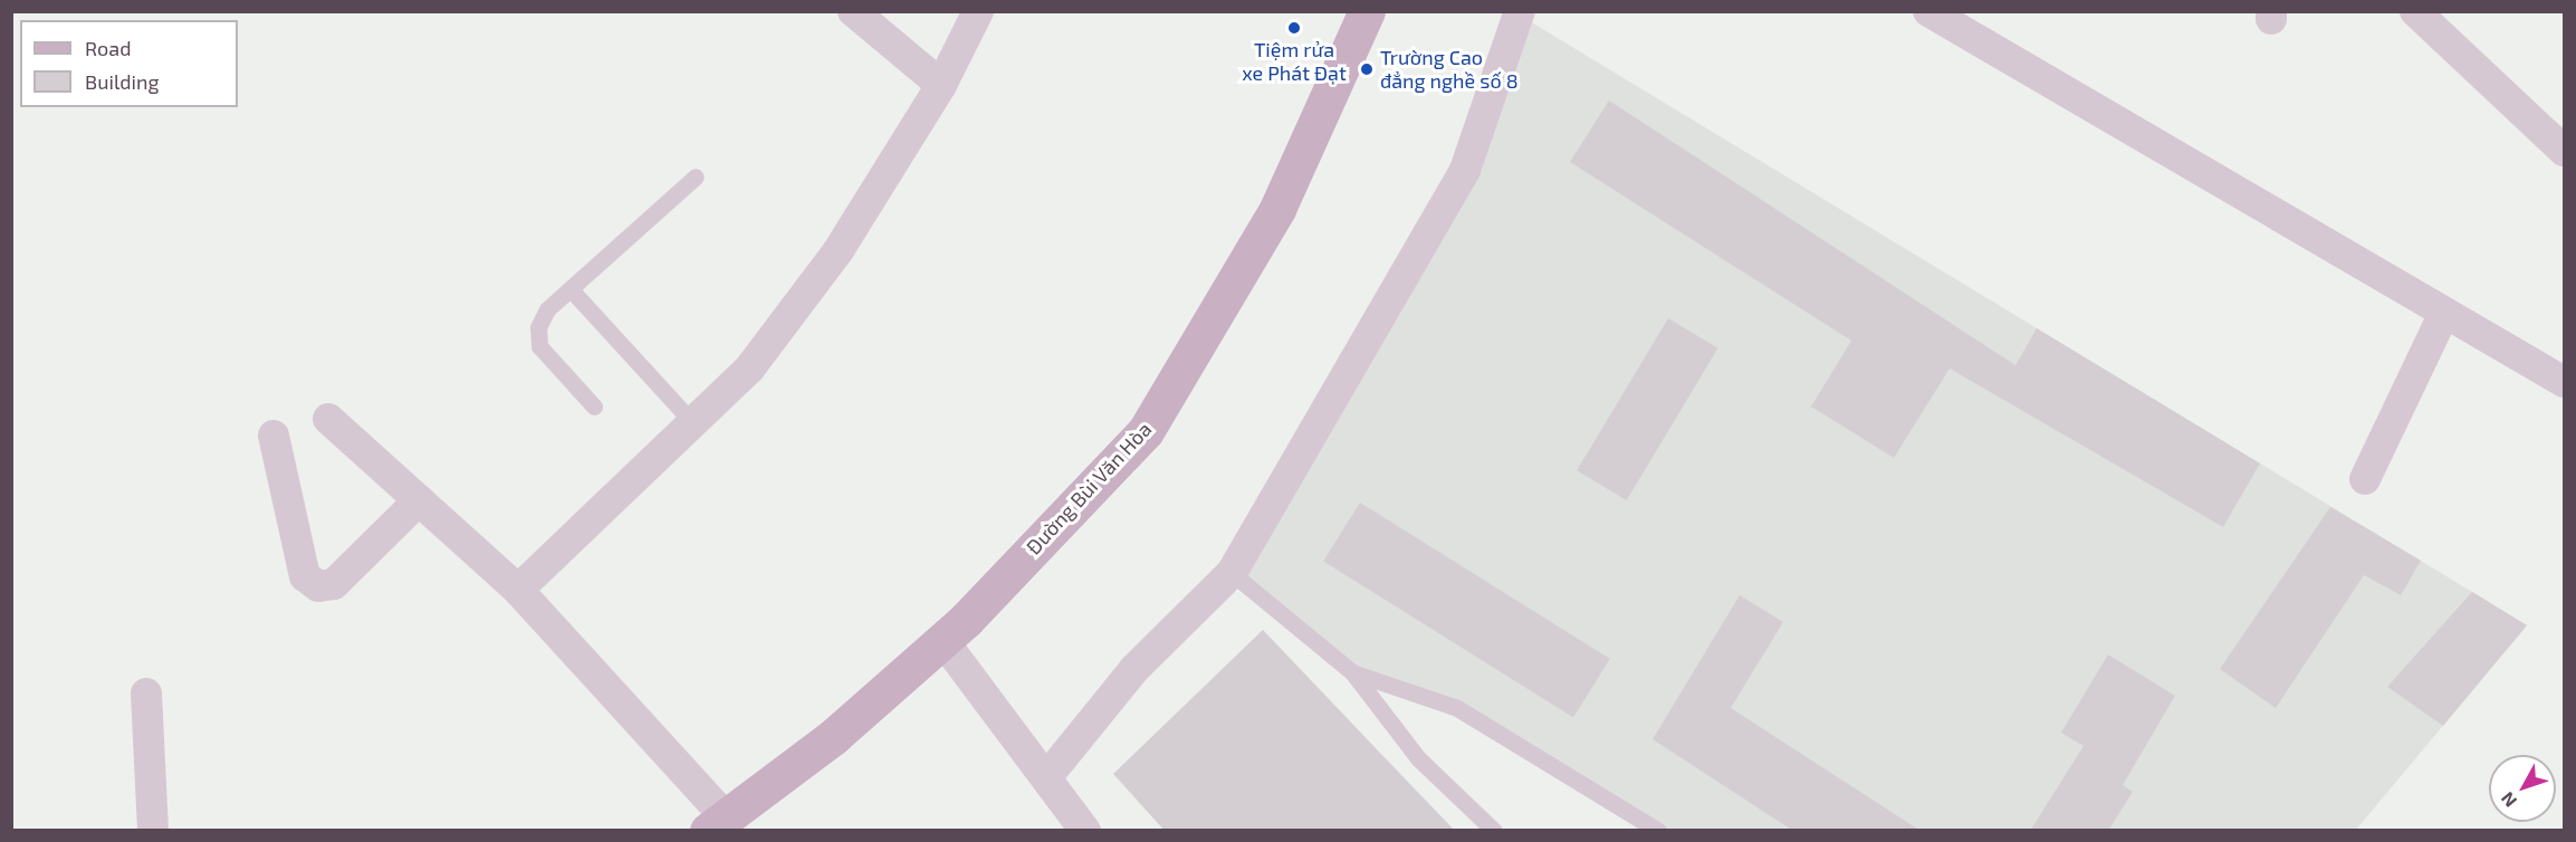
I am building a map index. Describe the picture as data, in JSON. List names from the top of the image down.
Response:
{
  "streets": {
    "main road": ["Đường Bùi Văn Hòa"]
  },
  "places": ["Tiệm rửa xe Phát Đạt", "Trường Cao đẳng nghề số 8"],
  "legend": ["Road", "Building"],
  "north": "bottom left"
}
